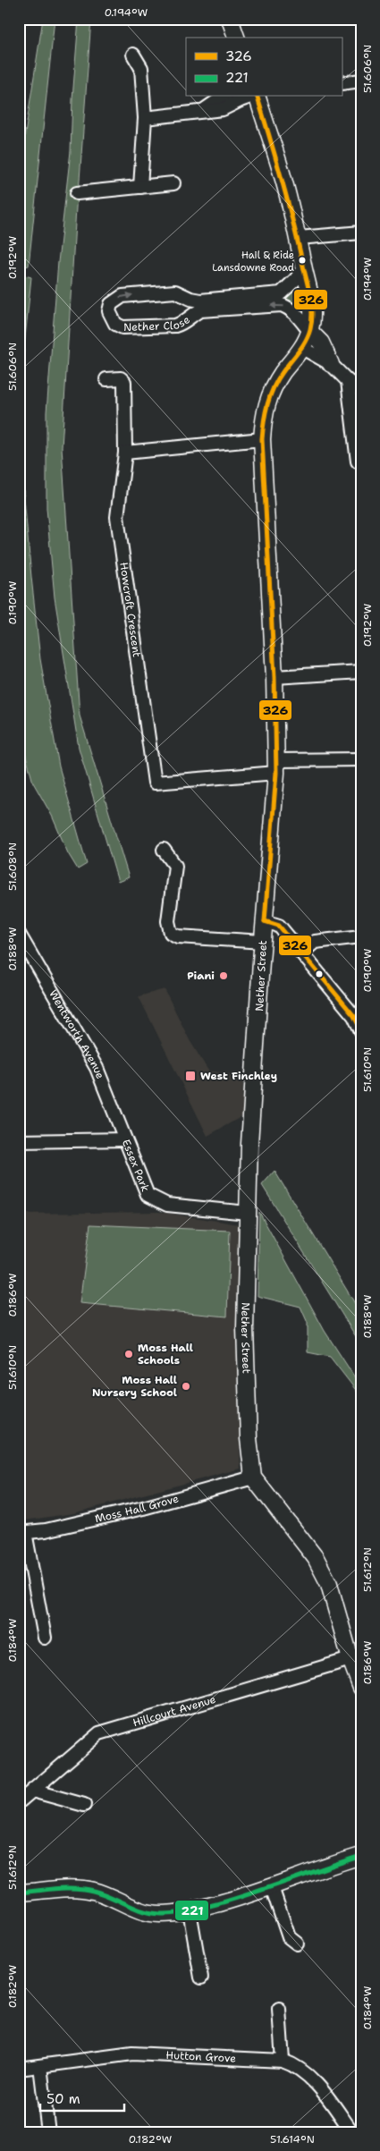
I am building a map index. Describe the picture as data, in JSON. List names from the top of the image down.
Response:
{
  "streets": {
    "street": [
      "Nether Close",
      "Howcroft Crescent",
      "Nether Street",
      "Wentworth Avenue",
      "Essex Park",
      "Moss Hall Grove",
      "Hillcourt Avenue",
      "Hutton Grove"
    ]
  },
  "crossings": [
    ["Nether Close", "Nether Street"],
    ["Howcroft Crescent", "Nether Street"],
    ["Nether Street", "Essex Park"],
    ["Nether Street", "Moss Hall Grove"],
    ["Wentworth Avenue", "Essex Park"]
  ],
  "places": {
    "other": [
      "Hail & Ride Lansdowne Road",
      "Piani",
      "Moss Hall Schools",
      "Moss Hall Nursery School"
    ],
    "transit": ["West Finchley"]
  },
  "lines": ["transit line 326", "transit line 221"],
  "legend": ["326", "221"],
  "scale_bar": "50 m",
  "coordinates": [
    "0.194°W",
    "51.606°N",
    "0.192°W",
    "0.190°W",
    "51.608°N",
    "0.188°W",
    "51.610°N",
    "0.186°W",
    "51.612°N",
    "0.184°W",
    "0.182°W",
    "51.614°N"
  ]
}
